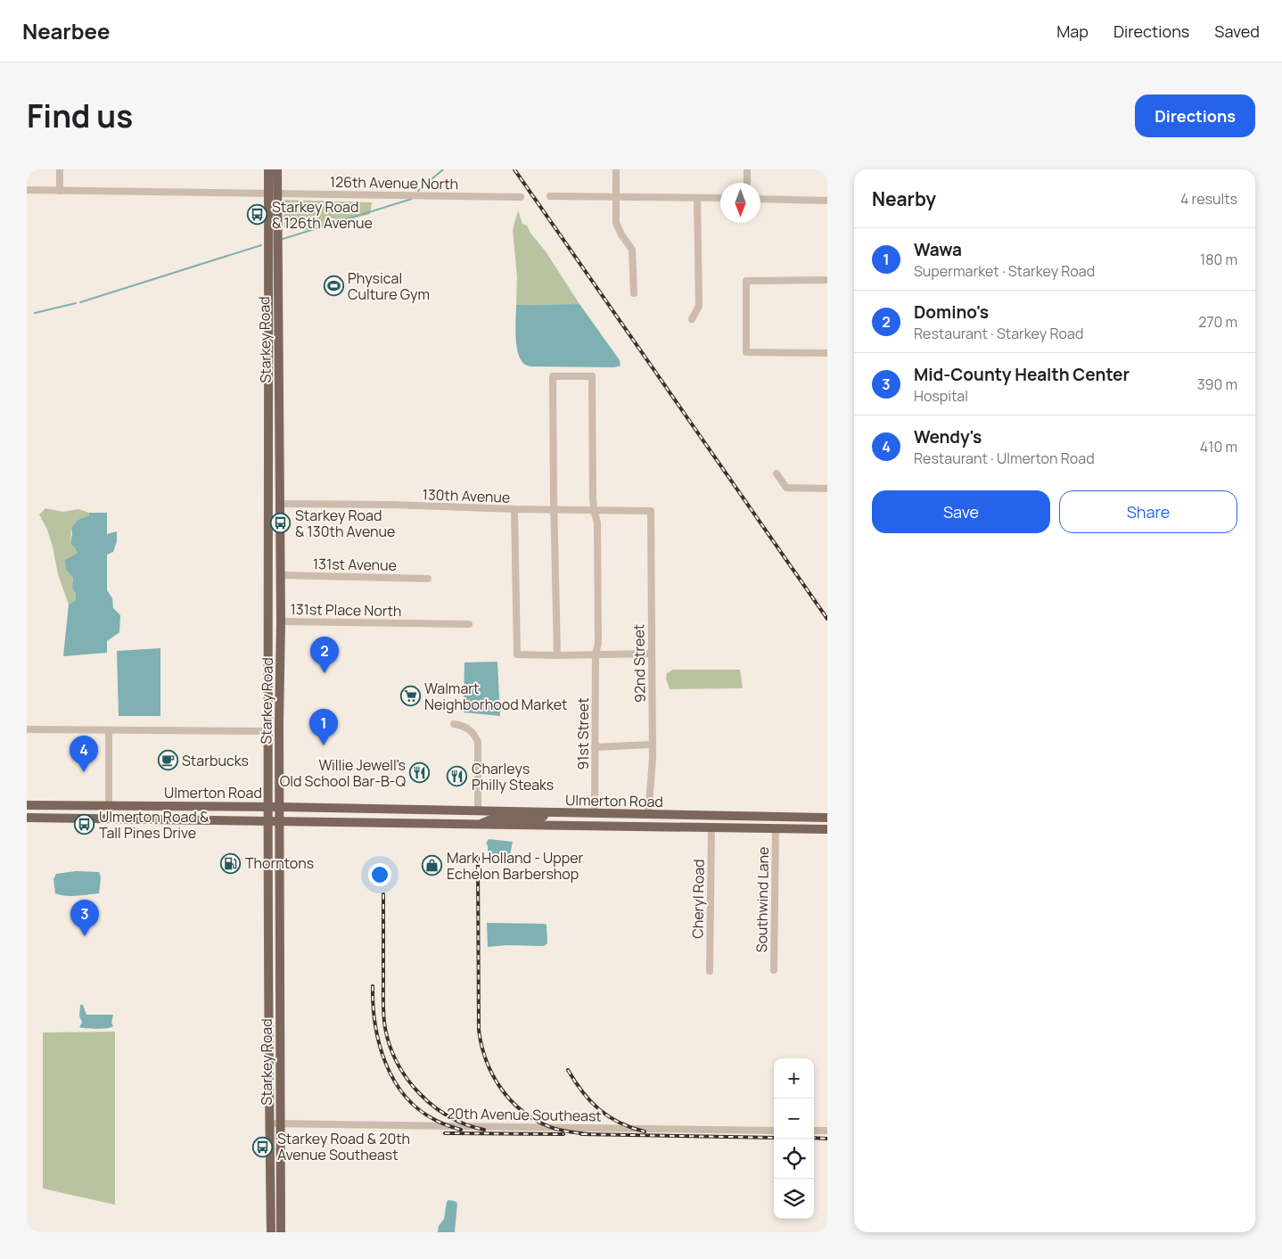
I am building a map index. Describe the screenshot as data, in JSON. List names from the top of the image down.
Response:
{
  "streets": {
    "main road": ["Starkey Road", "Ulmerton Road"],
    "street": [
      "126th Avenue North",
      "130th Avenue",
      "131st Avenue",
      "131st Place North",
      "92nd Street",
      "91st Street",
      "Cheryl Road",
      "Southwind Lane",
      "20th Avenue Southeast"
    ]
  },
  "crossings": [
    ["126th Avenue North", "Starkey Road"],
    ["Starkey Road", "130th Avenue"],
    ["Starkey Road", "131st Avenue"],
    ["Starkey Road", "131st Place North"],
    ["Starkey Road", "Ulmerton Road"],
    ["Starkey Road", "20th Avenue Southeast"],
    ["130th Avenue", "92nd Street"],
    ["130th Avenue", "91st Street"],
    ["92nd Street", "Ulmerton Road"],
    ["91st Street", "Ulmerton Road"],
    ["Ulmerton Road", "Cheryl Road"],
    ["Ulmerton Road", "Southwind Lane"]
  ],
  "places": {
    "bus stop": [
      "Starkey Road & 126th Avenue",
      "Starkey Road & 130th Avenue",
      "Ulmerton Road & Tall Pines Drive",
      "Starkey Road & 20th Avenue Southeast"
    ],
    "sports": ["Physical Culture Gym"],
    "supermarket": ["Walmart Neighborhood Market"],
    "cafe": ["Starbucks"],
    "restaurant": ["Willie Jewell’s Old School Bar-B-Q", "Charleys Philly Steaks"],
    "fuel station": ["Thorntons"],
    "shop": ["Mark Holland - Upper Echelon Barbershop"]
  },
  "north": "bottom",
  "page": {
    "header": "Nearbee",
    "nav": ["Map", "Directions", "Saved"],
    "title": "Find us",
    "buttons": [
      "Directions",
      ["Save", "Share"]
    ],
    "heading": ["Nearby", "4 results"],
    "list": [
      {
        "mark": "1",
        "name": "Wawa",
        "note": "Supermarket · Starkey Road",
        "value": "180 m"
      },
      {
        "mark": "2",
        "name": "Domino's",
        "note": "Restaurant · Starkey Road",
        "value": "270 m"
      },
      {
        "mark": "3",
        "name": "Mid-County Health Center",
        "note": "Hospital",
        "value": "390 m"
      },
      {
        "mark": "4",
        "name": "Wendy's",
        "note": "Restaurant · Ulmerton Road",
        "value": "410 m"
      }
    ],
    "pins": [
      "2",
      "1",
      "4",
      "3"
    ],
    "map_buttons": ["+", "−"]
  }
}
